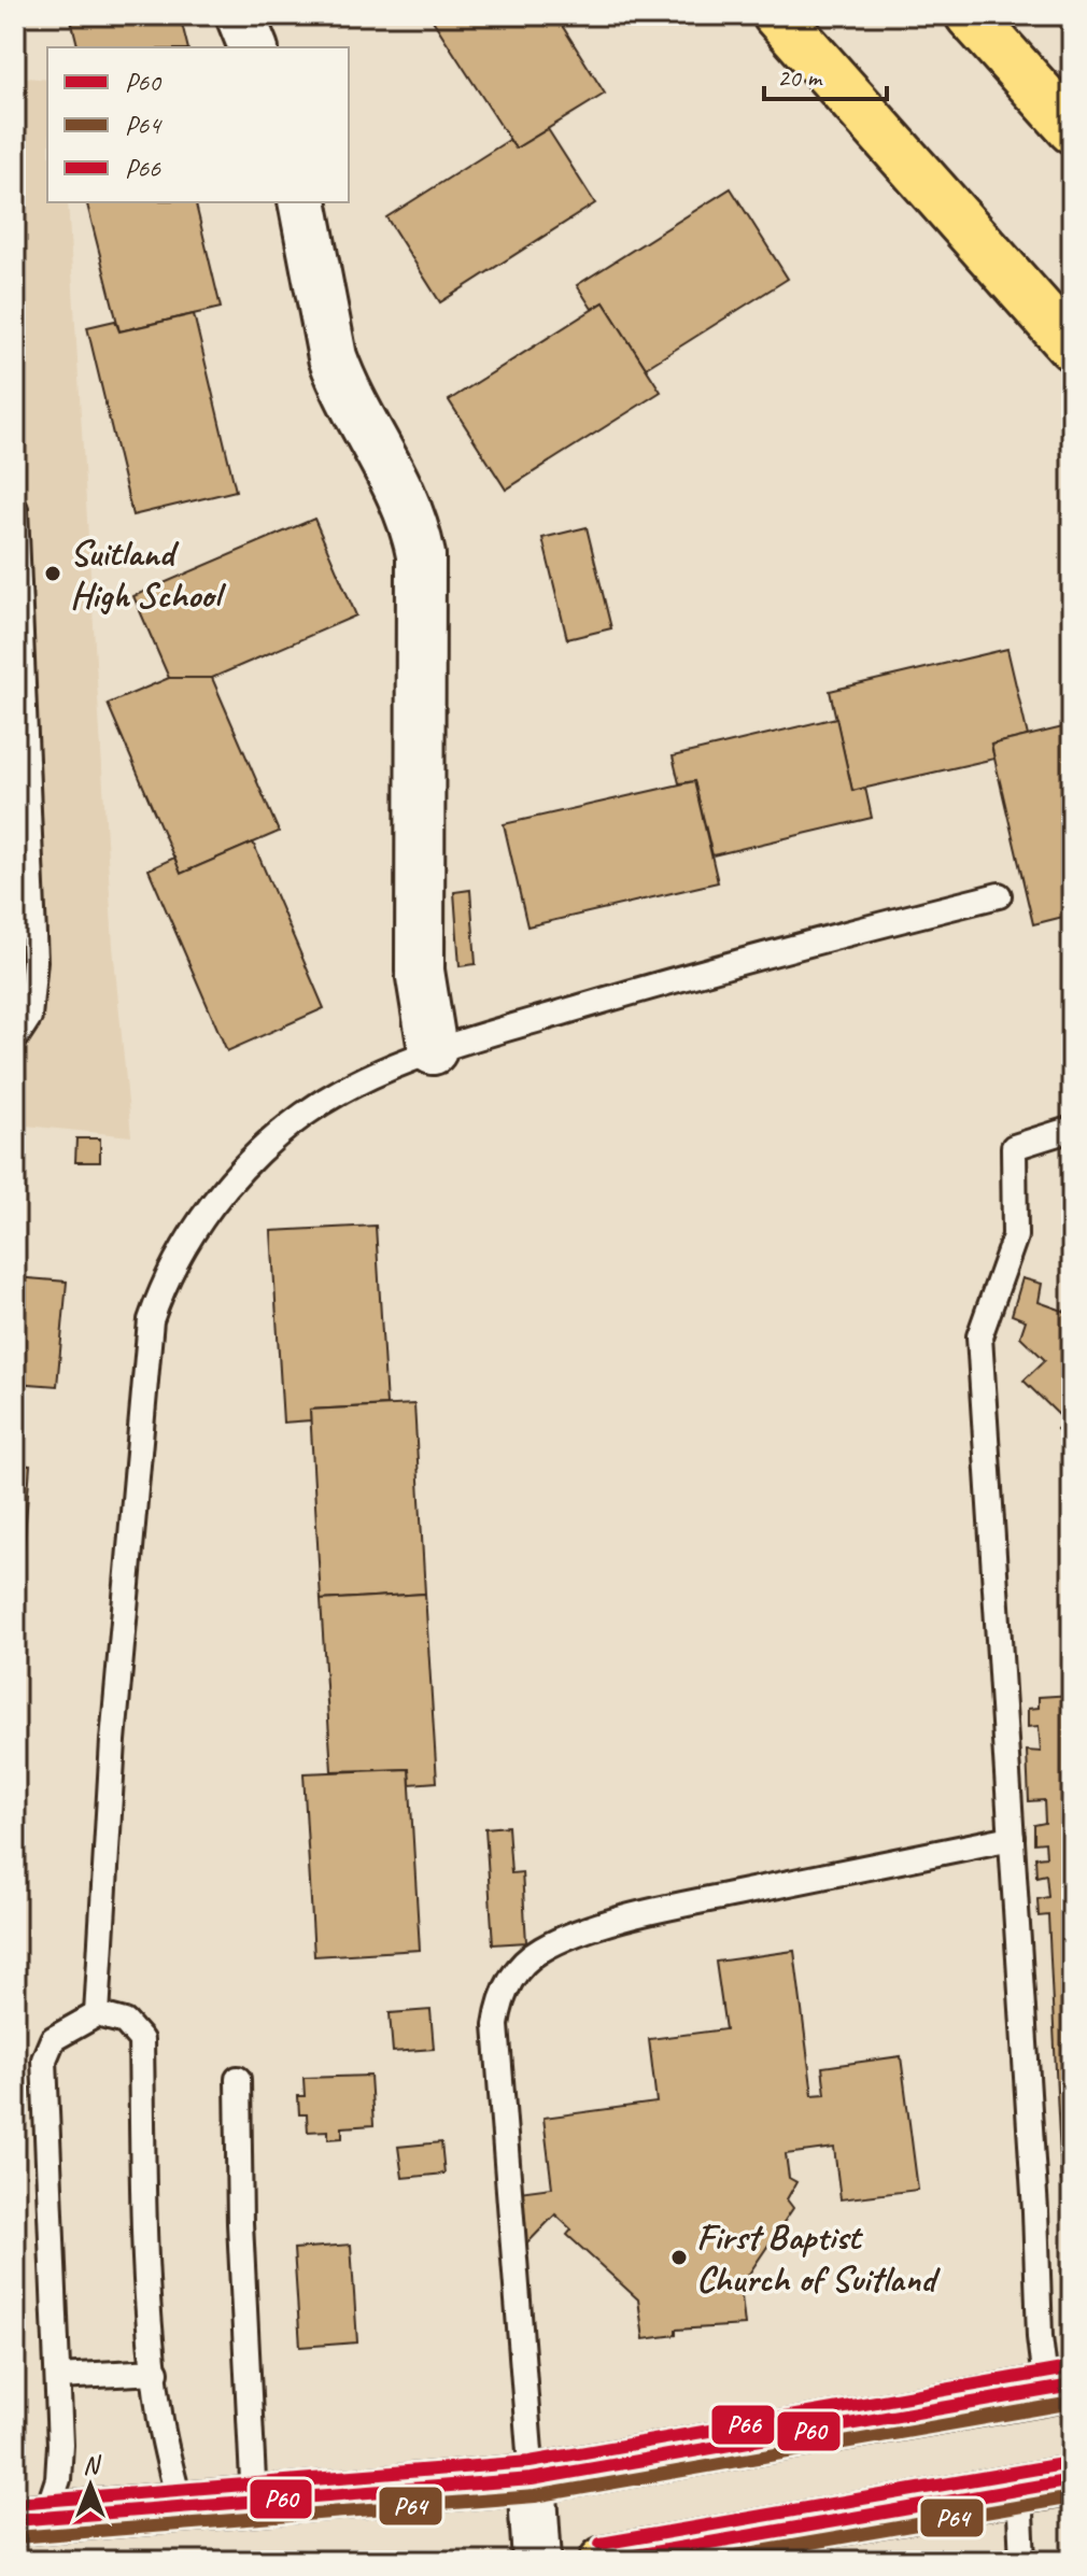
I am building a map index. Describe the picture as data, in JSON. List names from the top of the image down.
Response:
{
  "places": ["Suitland High School", "First Baptist Church of Suitland"],
  "lines": ["transit line P66", "transit line P60", "transit line P64"],
  "legend": ["P60", "P64", "P66"],
  "scale_bar": "20 m",
  "north": "top"
}
